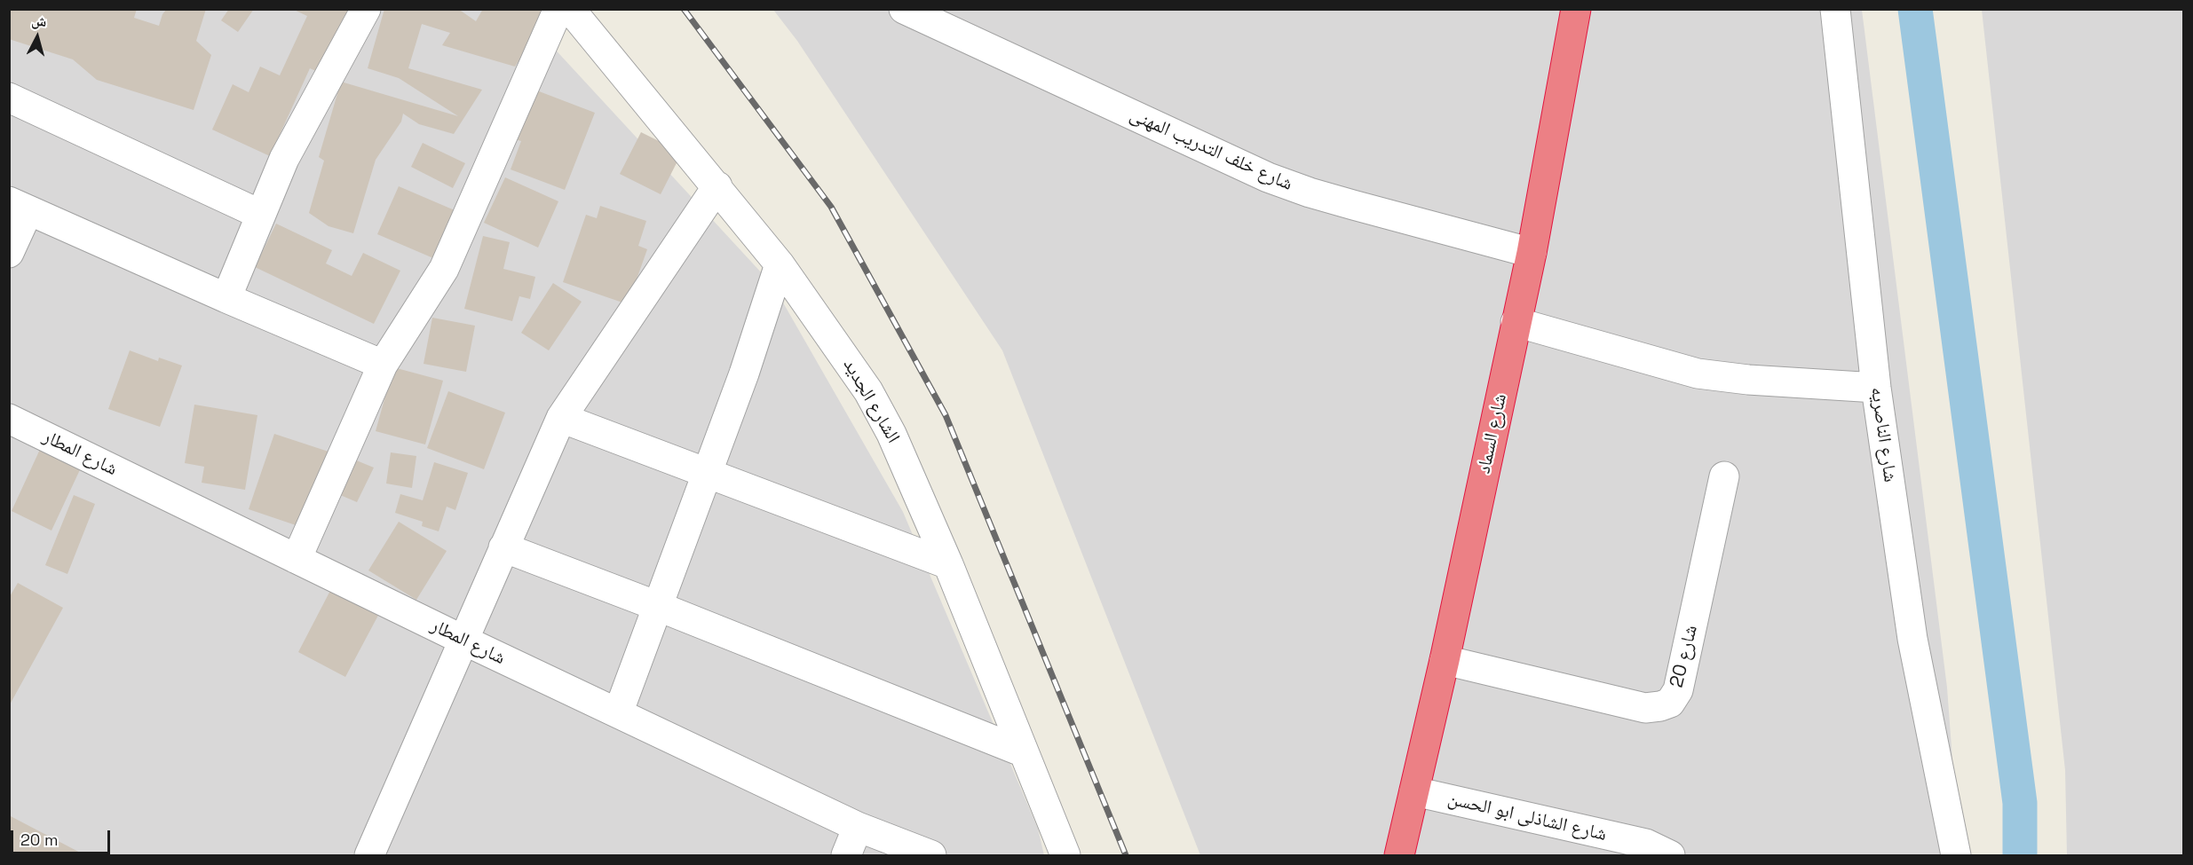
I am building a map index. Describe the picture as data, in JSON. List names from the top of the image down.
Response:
{
  "streets": {
    "highway": ["شارع السماد"],
    "street": [
      "شارع خلف التدريب المهنى",
      "الشارع الجديد",
      "شارع الناصريه",
      "شارع المطار",
      "شارع 20",
      "شارع الشاذلى ابو الحسن"
    ]
  },
  "crossings": [
    ["شارع خلف التدريب المهنى", "شارع السماد"],
    ["شارع السماد", "شارع 20"],
    ["شارع السماد", "شارع الشاذلى ابو الحسن"]
  ],
  "scale_bar": "20 m",
  "north": "top"
}
